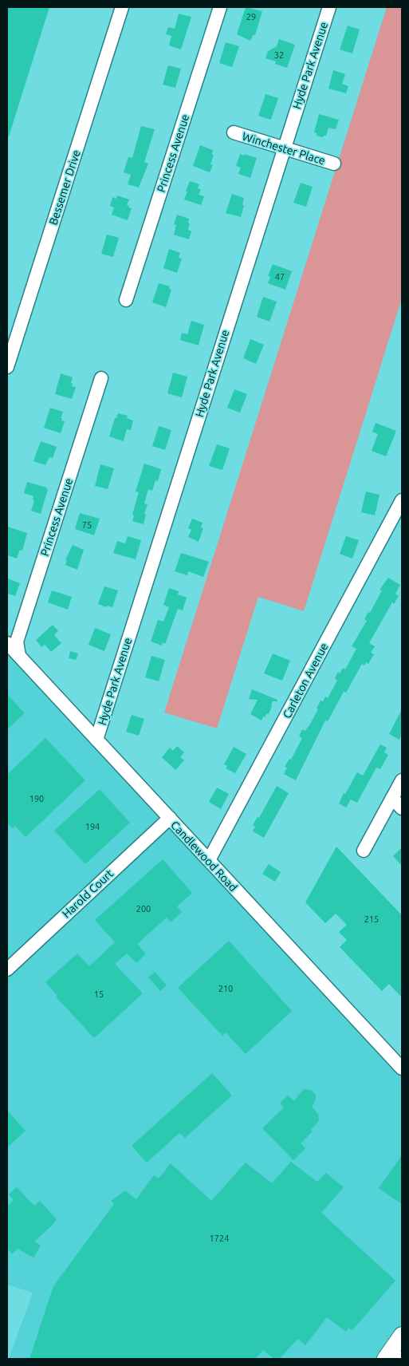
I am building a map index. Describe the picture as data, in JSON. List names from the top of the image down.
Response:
{
  "streets": {
    "street": [
      "Hyde Park Avenue",
      "Winchester Place",
      "Princess Avenue",
      "Bessemer Drive",
      "Carleton Avenue",
      "Candlewood Road",
      "Harold Court"
    ]
  },
  "crossings": [
    ["Hyde Park Avenue", "Winchester Place"],
    ["Hyde Park Avenue", "Candlewood Road"],
    ["Princess Avenue", "Candlewood Road"],
    ["Carleton Avenue", "Candlewood Road"],
    ["Candlewood Road", "Harold Court"]
  ],
  "house_numbers": [
    "29",
    "32",
    "47",
    "75",
    "190",
    "194",
    "200",
    "215",
    "210",
    "15",
    "1724"
  ]
}
